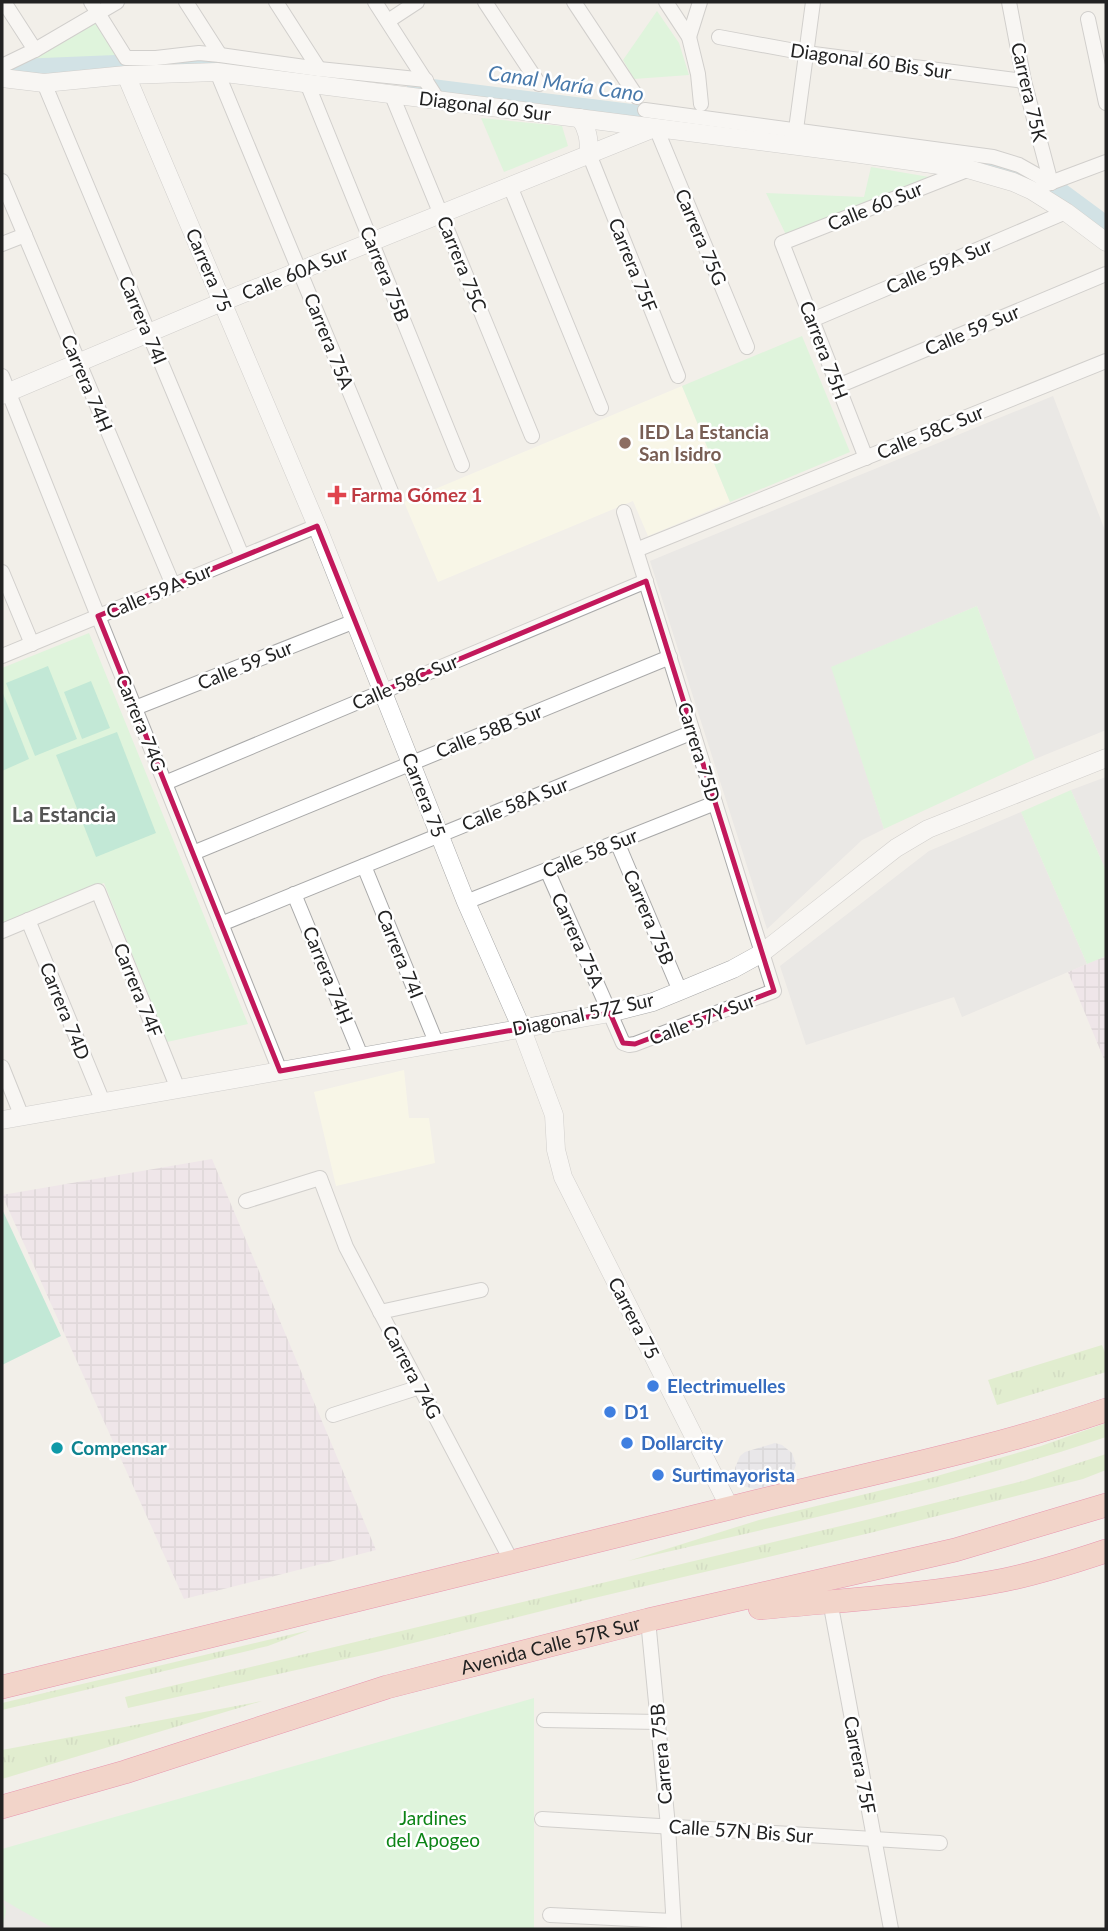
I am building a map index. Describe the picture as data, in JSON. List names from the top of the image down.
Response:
{
  "streets": {
    "highway": ["Avenida Calle 57R Sur"],
    "street": [
      "Diagonal 60 Bis Sur",
      "Carrera 75K",
      "Diagonal 60 Sur",
      "Calle 60 Sur",
      "Carrera 75G",
      "Carrera 75C",
      "Carrera 75F",
      "Calle 59A Sur",
      "Carrera 75",
      "Calle 60A Sur",
      "Carrera 75B",
      "Carrera 74I",
      "Calle 59 Sur",
      "Carrera 75A",
      "Carrera 75H",
      "Carrera 74H",
      "Calle 58C Sur",
      "Carrera 74G",
      "Calle 58B Sur",
      "Carrera 75D",
      "Calle 58A Sur",
      "Calle 58 Sur",
      "Carrera 74F",
      "Carrera 74D",
      "Diagonal 57Z Sur",
      "Calle 57Y Sur",
      "Calle 57N Bis Sur"
    ]
  },
  "crossings": [
    ["Diagonal 60 Bis Sur", "Carrera 75K"],
    ["Carrera 75K", "Diagonal 60 Sur"],
    ["Diagonal 60 Sur", "Calle 60 Sur"],
    ["Diagonal 60 Sur", "Carrera 75G"],
    ["Diagonal 60 Sur", "Carrera 75C"],
    ["Diagonal 60 Sur", "Calle 59A Sur"],
    ["Diagonal 60 Sur", "Carrera 75"],
    ["Diagonal 60 Sur", "Calle 60A Sur"],
    ["Diagonal 60 Sur", "Carrera 75B"],
    ["Diagonal 60 Sur", "Carrera 74I"],
    ["Diagonal 60 Sur", "Carrera 75A"],
    ["Calle 60 Sur", "Carrera 75H"],
    ["Carrera 75G", "Calle 60A Sur"],
    ["Carrera 75C", "Calle 60A Sur"],
    ["Carrera 75F", "Calle 60A Sur"],
    ["Carrera 75F", "Calle 57N Bis Sur"],
    ["Calle 59A Sur", "Carrera 75"],
    ["Calle 59A Sur", "Carrera 74I"],
    ["Calle 59A Sur", "Carrera 75H"],
    ["Calle 59A Sur", "Carrera 74H"],
    ["Calle 59A Sur", "Carrera 74G"],
    ["Carrera 75", "Calle 60A Sur"],
    ["Carrera 75", "Calle 59 Sur"],
    ["Carrera 75", "Calle 58C Sur"],
    ["Carrera 75", "Calle 58B Sur"],
    ["Carrera 75", "Calle 58A Sur"],
    ["Carrera 75", "Calle 58 Sur"],
    ["Carrera 75", "Diagonal 57Z Sur"],
    ["Calle 60A Sur", "Carrera 75B"],
    ["Calle 60A Sur", "Carrera 74I"],
    ["Calle 60A Sur", "Carrera 75A"],
    ["Calle 60A Sur", "Carrera 74H"],
    ["Calle 60A Sur", "Carrera 74G"],
    ["Carrera 75B", "Calle 58 Sur"],
    ["Carrera 75B", "Diagonal 57Z Sur"],
    ["Carrera 75B", "Avenida Calle 57R Sur"],
    ["Carrera 75B", "Calle 57N Bis Sur"],
    ["Carrera 74I", "Calle 58A Sur"],
    ["Carrera 74I", "Diagonal 57Z Sur"],
    ["Calle 59 Sur", "Carrera 75H"],
    ["Calle 59 Sur", "Carrera 74G"],
    ["Carrera 75A", "Calle 58 Sur"],
    ["Carrera 75A", "Diagonal 57Z Sur"],
    ["Carrera 75A", "Calle 57Y Sur"],
    ["Carrera 75H", "Calle 58C Sur"],
    ["Carrera 74H", "Calle 58A Sur"],
    ["Carrera 74H", "Diagonal 57Z Sur"],
    ["Calle 58C Sur", "Carrera 74G"],
    ["Calle 58C Sur", "Carrera 75D"],
    ["Carrera 74G", "Calle 58B Sur"],
    ["Carrera 74G", "Calle 58A Sur"],
    ["Carrera 74G", "Diagonal 57Z Sur"],
    ["Calle 58B Sur", "Carrera 75D"],
    ["Carrera 75D", "Calle 58A Sur"],
    ["Carrera 75D", "Calle 58 Sur"],
    ["Carrera 75D", "Diagonal 57Z Sur"],
    ["Carrera 75D", "Calle 57Y Sur"],
    ["Carrera 74F", "Carrera 74D"],
    ["Carrera 74F", "Diagonal 57Z Sur"],
    ["Carrera 74D", "Diagonal 57Z Sur"]
  ],
  "districts": ["La Estancia"],
  "water": ["Canal María Cano"],
  "parks": ["Jardines del Apogeo"],
  "places": {
    "other": [
      "IED La Estancia San Isidro",
      "Electrimuelles",
      "D1",
      "Dollarcity",
      "Compensar",
      "Surtimayorista"
    ],
    "health": ["Farma Gómez 1"]
  }
}
